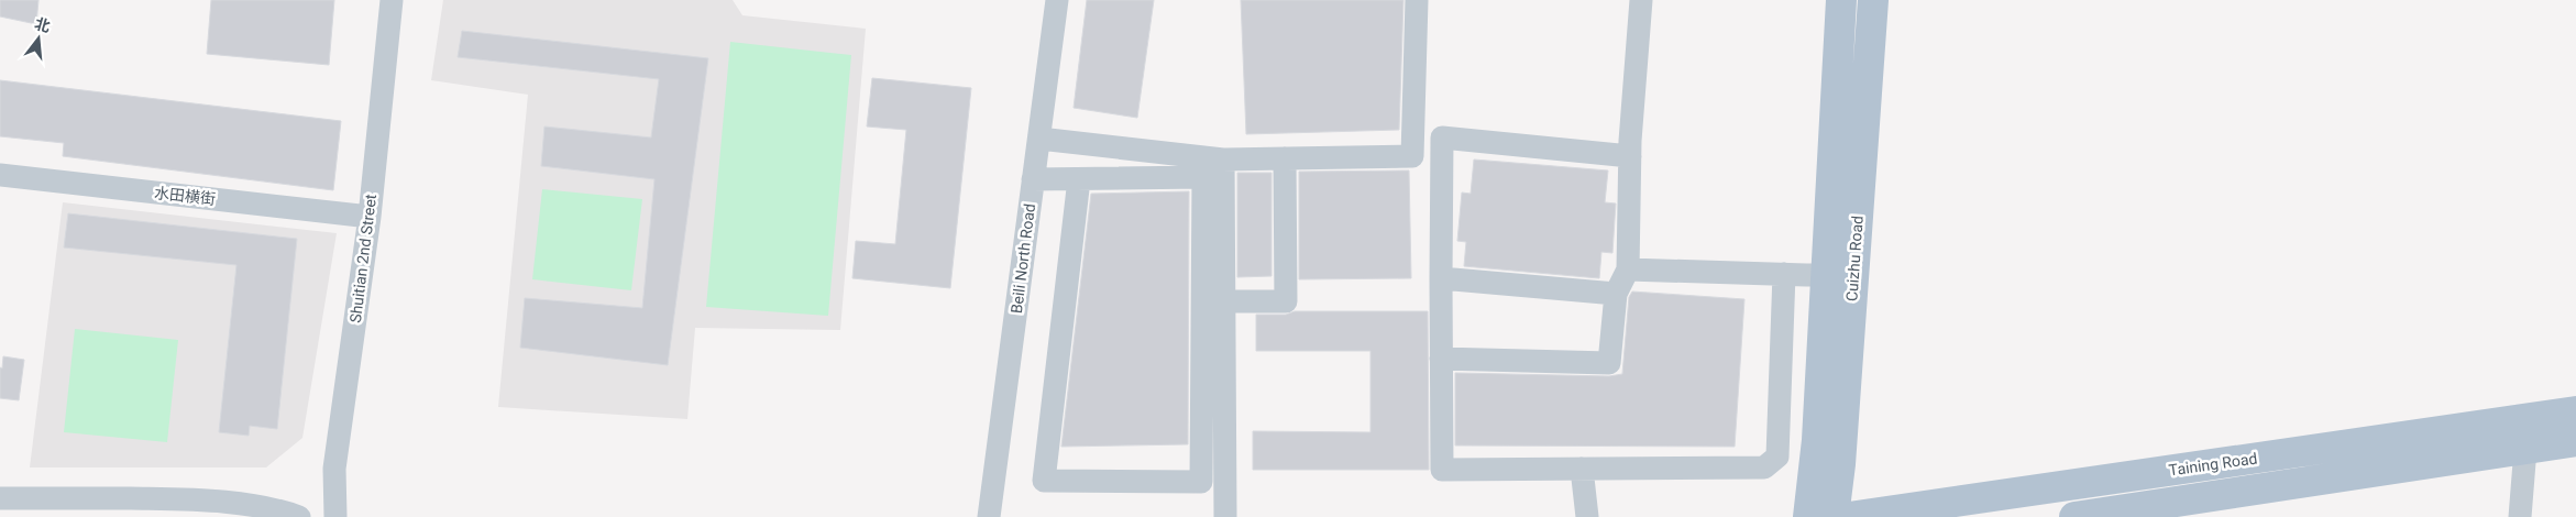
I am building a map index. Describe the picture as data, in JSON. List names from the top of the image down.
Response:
{
  "streets": {
    "main road": ["Cuizhu Road", "Taining Road"],
    "street": ["水田横街", "Shuitian 2nd Street", "Beili North Road"]
  },
  "crossings": [
    ["水田横街", "Shuitian 2nd Street"]
  ],
  "north": "top"
}
